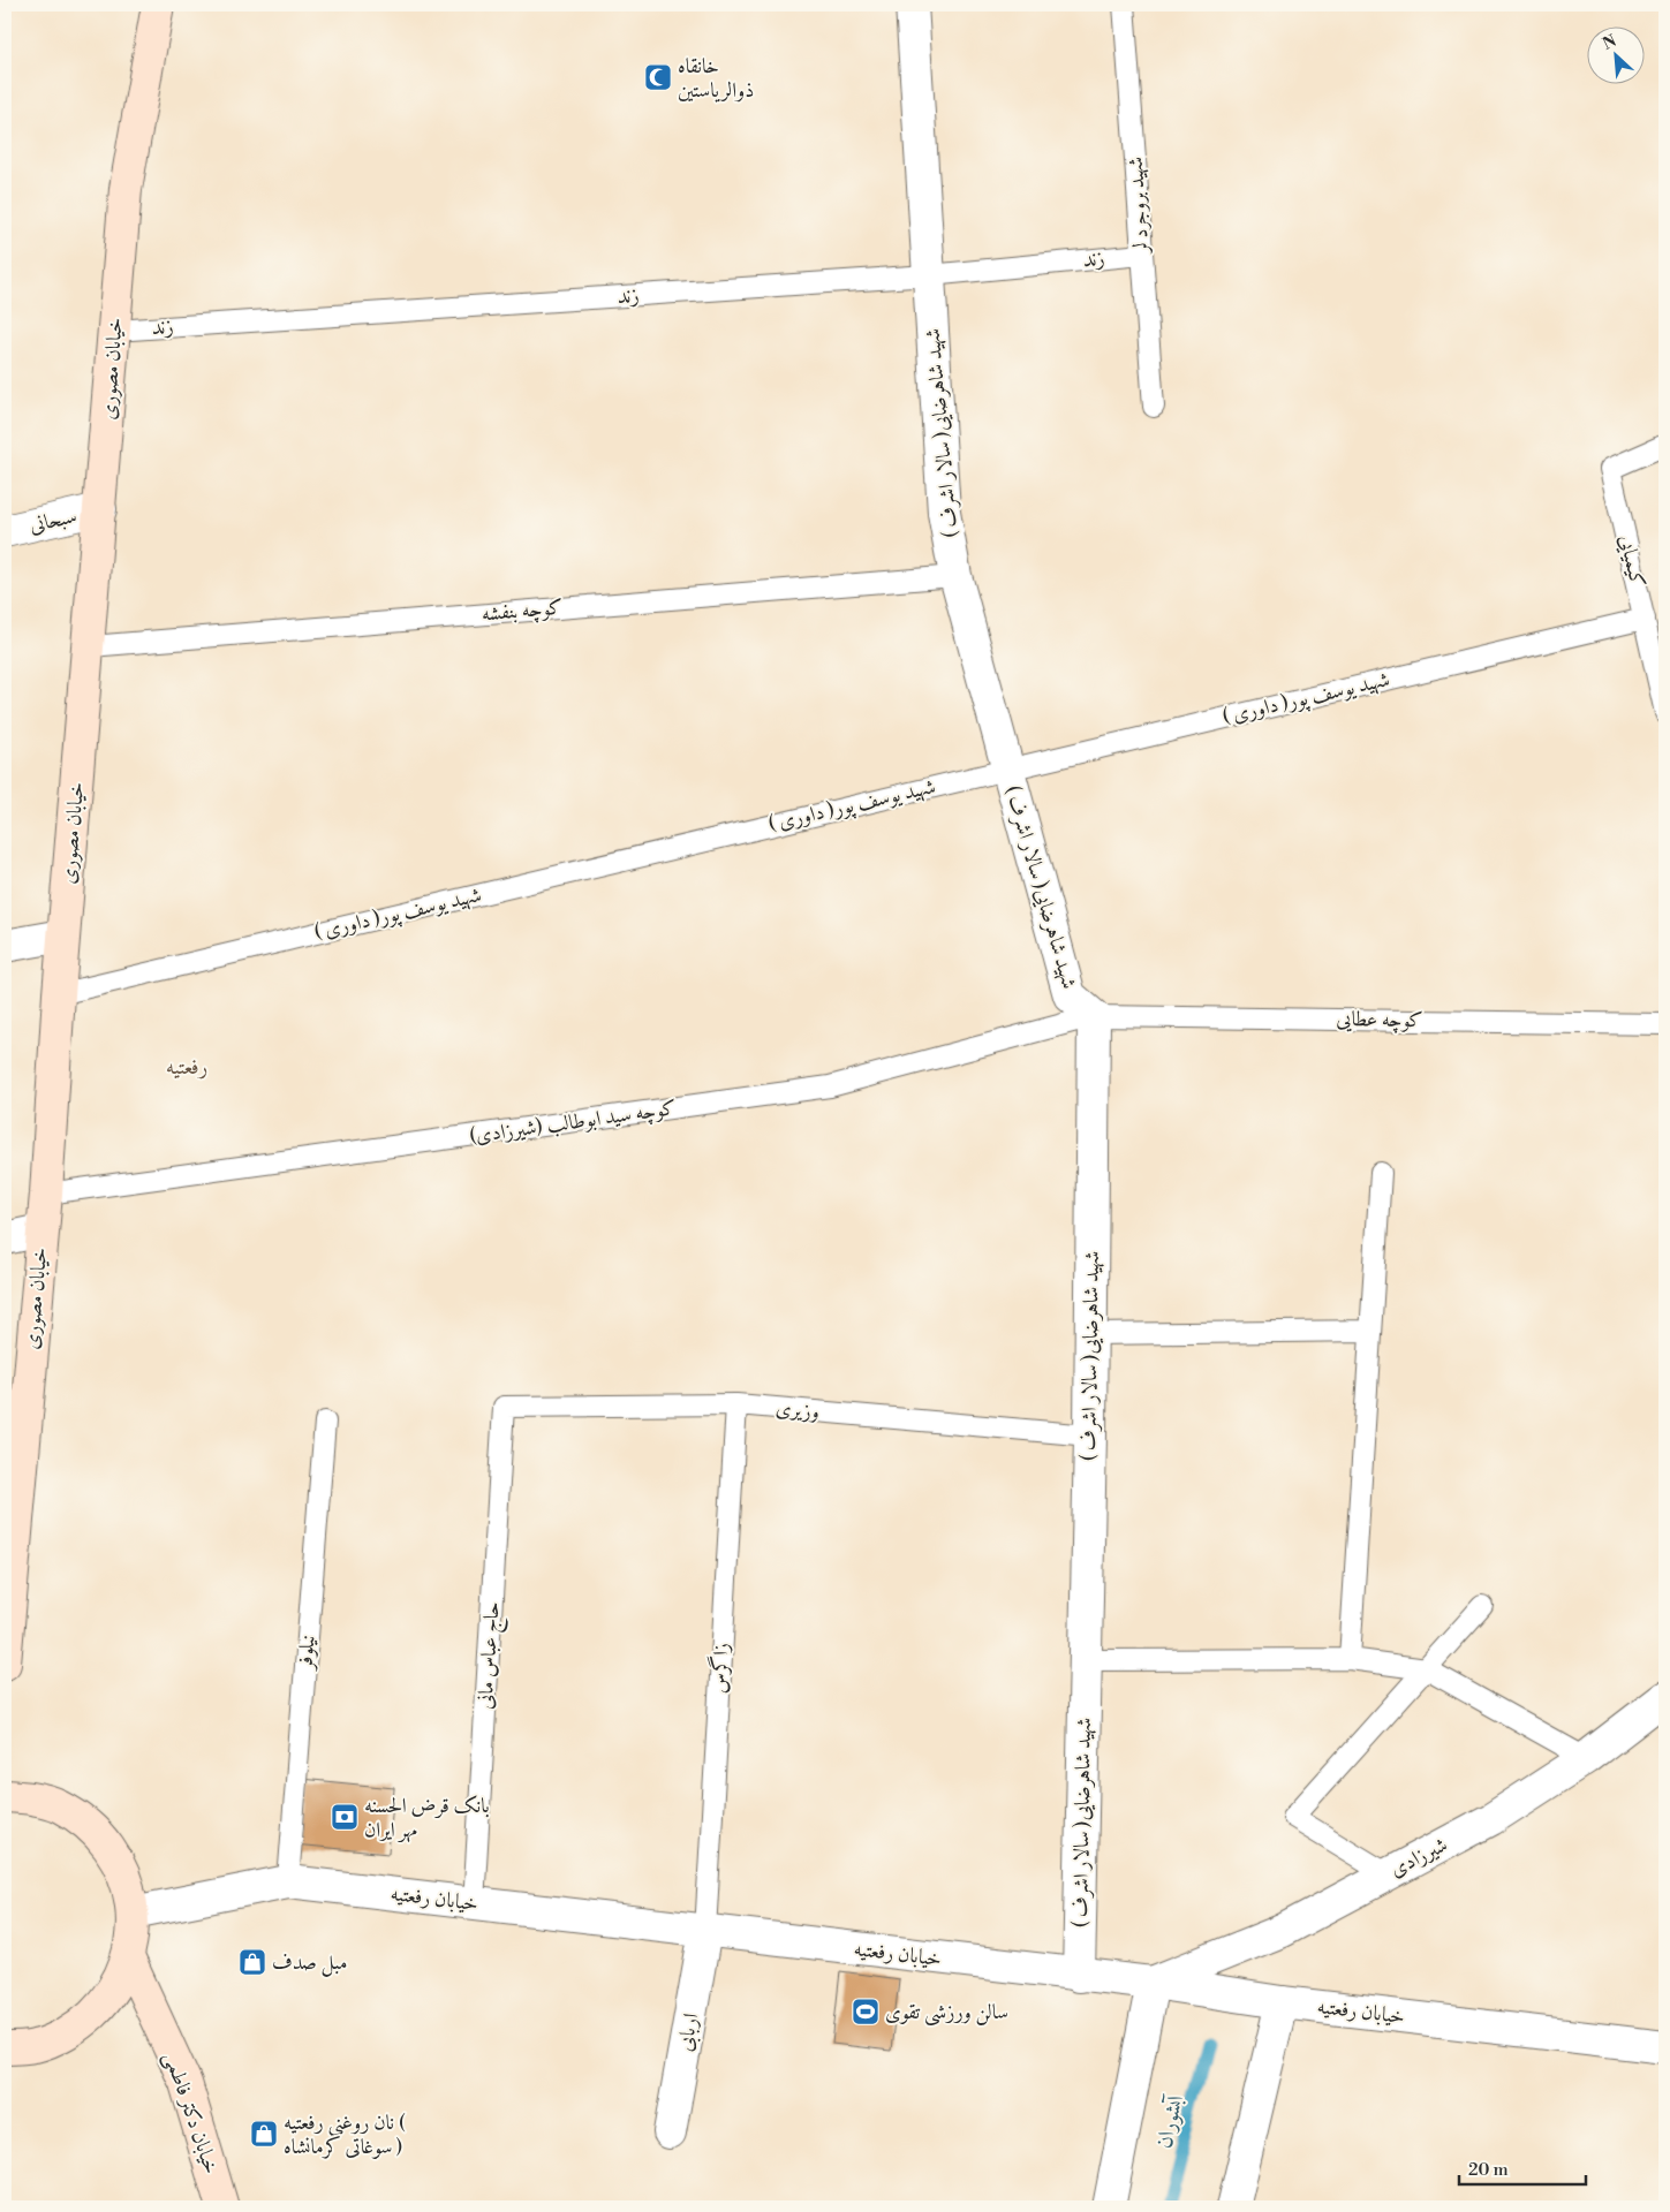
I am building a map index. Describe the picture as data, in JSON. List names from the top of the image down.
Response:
{
  "streets": {
    "main road": ["خیابان مصوری", "خیابان دکتر فاطمی"],
    "street": [
      "شهید شاهرضایی( سالار اشرف )",
      "سبحانی",
      "شیرزادی",
      "خیابان رفعتیه",
      "اربابی"
    ],
    "lane": [
      "شهید بروجرد لر",
      "زند",
      "کیمیایی",
      "کوچه بنفشه",
      "شهید یوسف پور( داوری )",
      "کوچه عطایی",
      "کوچه سید ابوطالب (شیرزادی)",
      "وزیری",
      "نیلوفر",
      "حاج عباس مانی",
      "زاگرس"
    ]
  },
  "crossings": [
    ["شهید بروجرد لر", "زند"],
    ["زند", "خیابان مصوری"],
    ["زند", "شهید شاهرضایی( سالار اشرف )"],
    ["خیابان مصوری", "سبحانی"],
    ["خیابان مصوری", "کوچه بنفشه"],
    ["خیابان مصوری", "شهید یوسف پور( داوری )"],
    ["خیابان مصوری", "کوچه سید ابوطالب (شیرزادی)"],
    ["شهید شاهرضایی( سالار اشرف )", "کوچه بنفشه"],
    ["شهید شاهرضایی( سالار اشرف )", "شهید یوسف پور( داوری )"],
    ["شهید شاهرضایی( سالار اشرف )", "کوچه عطایی"],
    ["شهید شاهرضایی( سالار اشرف )", "کوچه سید ابوطالب (شیرزادی)"],
    ["شهید شاهرضایی( سالار اشرف )", "وزیری"],
    ["شهید شاهرضایی( سالار اشرف )", "خیابان رفعتیه"],
    ["کیمیایی", "شهید یوسف پور( داوری )"],
    ["کوچه عطایی", "کوچه سید ابوطالب (شیرزادی)"],
    ["وزیری", "حاج عباس مانی"],
    ["وزیری", "زاگرس"],
    ["نیلوفر", "خیابان رفعتیه"],
    ["حاج عباس مانی", "خیابان رفعتیه"],
    ["زاگرس", "خیابان رفعتیه"],
    ["زاگرس", "اربابی"],
    ["شیرزادی", "خیابان رفعتیه"],
    ["خیابان رفعتیه", "اربابی"]
  ],
  "districts": ["رفعتیه"],
  "water": ["آبشوران"],
  "places": {
    "mosque": ["خانقاه ذوالریاستین"],
    "bank": ["بانک قرض الحسنه مهر ایران"],
    "shop": ["مبل صدف", "نان روغنی رفعتیه ( سوغاتی کرمانشاه )"],
    "sports": ["سالن ورزشی تقوی"]
  },
  "scale_bar": "20 m",
  "north": "top left"
}
